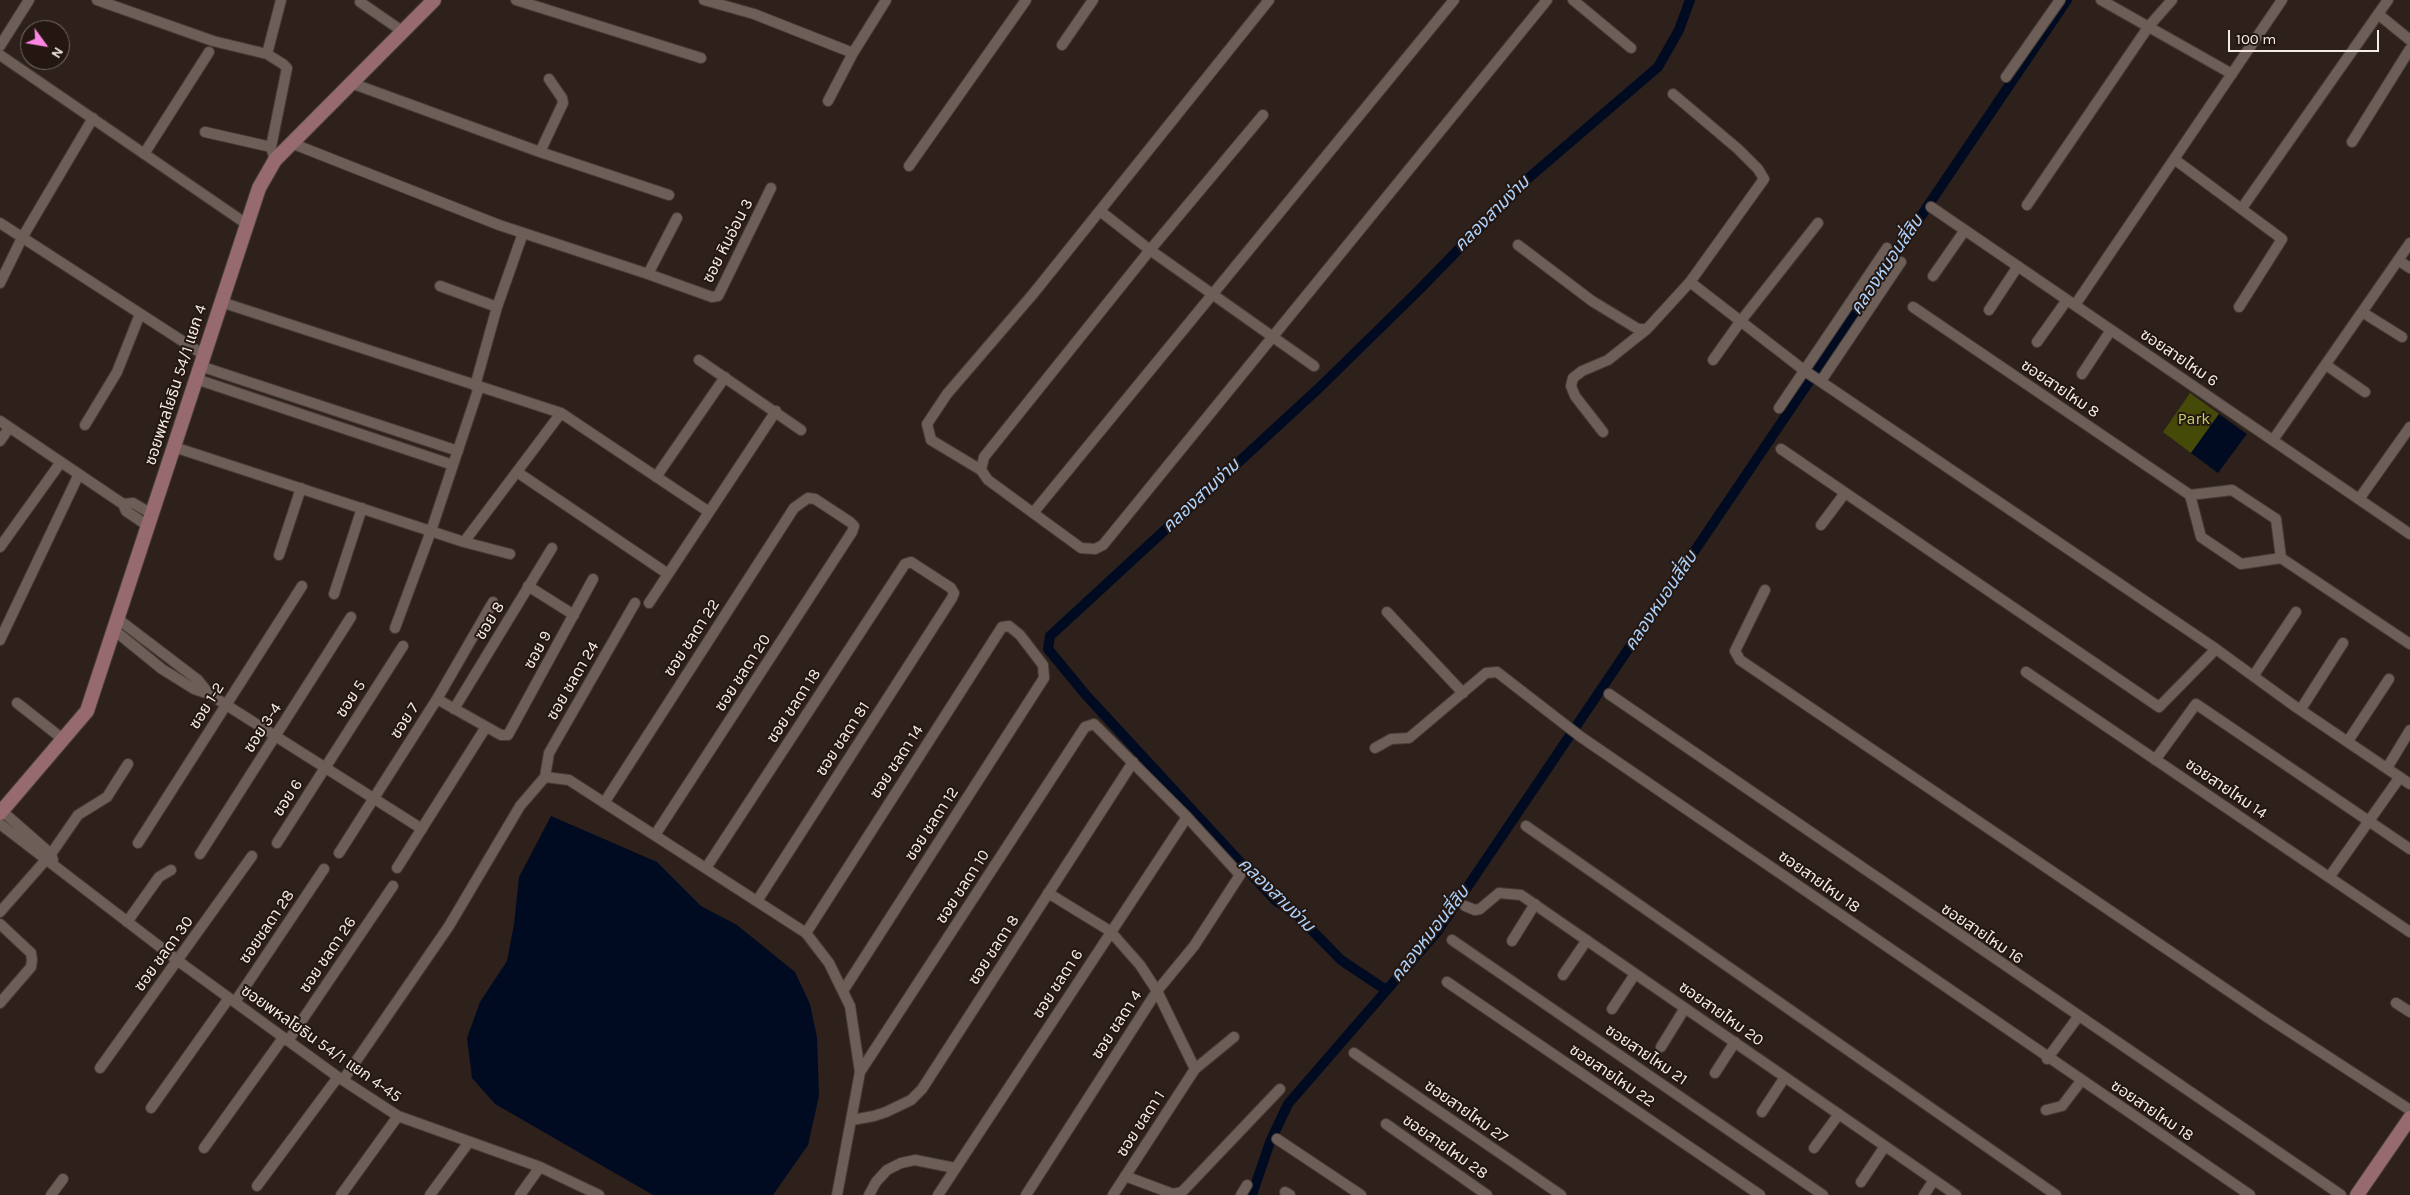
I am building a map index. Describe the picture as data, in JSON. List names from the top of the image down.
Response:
{
  "streets": {
    "street": [
      "ซอย หินอ่อน 3",
      "ซอยสายไหม 6",
      "ซอยพหลโยธิน 54/1 แยก 4",
      "ซอยสายไหม 8",
      "ซอย 8",
      "ซอย ชลดา 22",
      "ซอย 9",
      "ซอย ชลดา 20",
      "ซอย ชลดา 24",
      "ซอย 5",
      "ซอย 1-2",
      "ซอย ชลดา 18",
      "ซอย 7",
      "ซอย 3-4",
      "ซอย ชลดา 81",
      "ซอย ชลดา 14",
      "ซอยสายไหม 14",
      "ซอย 6",
      "ซอย ชลดา 12",
      "ซอยสายไหม 18",
      "ซอย ชลดา 10",
      "ซอยชลดา 28",
      "ซอยสายไหม 16",
      "ซอย ชลดา 8",
      "ซอย ชลดา 30",
      "ซอย ชลดา 26",
      "ซอย ชลดา 6",
      "ซอยสายไหม 20",
      "ซอย ชลดา 4",
      "ซอยพหลโยธิน 54/1 แยก 4-45",
      "ซอยสายไหม 21",
      "ซอยสายไหม 22",
      "ซอยสายไหม 27",
      "ซอย ชลดา 1",
      "ซอยสายไหม 28"
    ]
  },
  "crossings": [
    ["ซอยพหลโยธิน 54/1 แยก 4", "ซอยพหลโยธิน 54/1 แยก 4-45"],
    ["ซอย ชลดา 22", "ซอย ชลดา 20"],
    ["ซอย 5", "ซอย 6"],
    ["ซอย ชลดา 18", "ซอย ชลดา 81"],
    ["ซอย ชลดา 14", "ซอย ชลดา 12"],
    ["ซอย ชลดา 10", "ซอย ชลดา 8"],
    ["ซอยชลดา 28", "ซอยพหลโยธิน 54/1 แยก 4-45"],
    ["ซอย ชลดา 30", "ซอยพหลโยธิน 54/1 แยก 4-45"],
    ["ซอย ชลดา 26", "ซอยพหลโยธิน 54/1 แยก 4-45"],
    ["ซอย ชลดา 6", "ซอย ชลดา 4"]
  ],
  "water": ["คลองสามง่าม", "คลองหมอนสี่สิบ"],
  "parks": ["Park"],
  "scale_bar": "100 m",
  "north": "bottom right"
}
